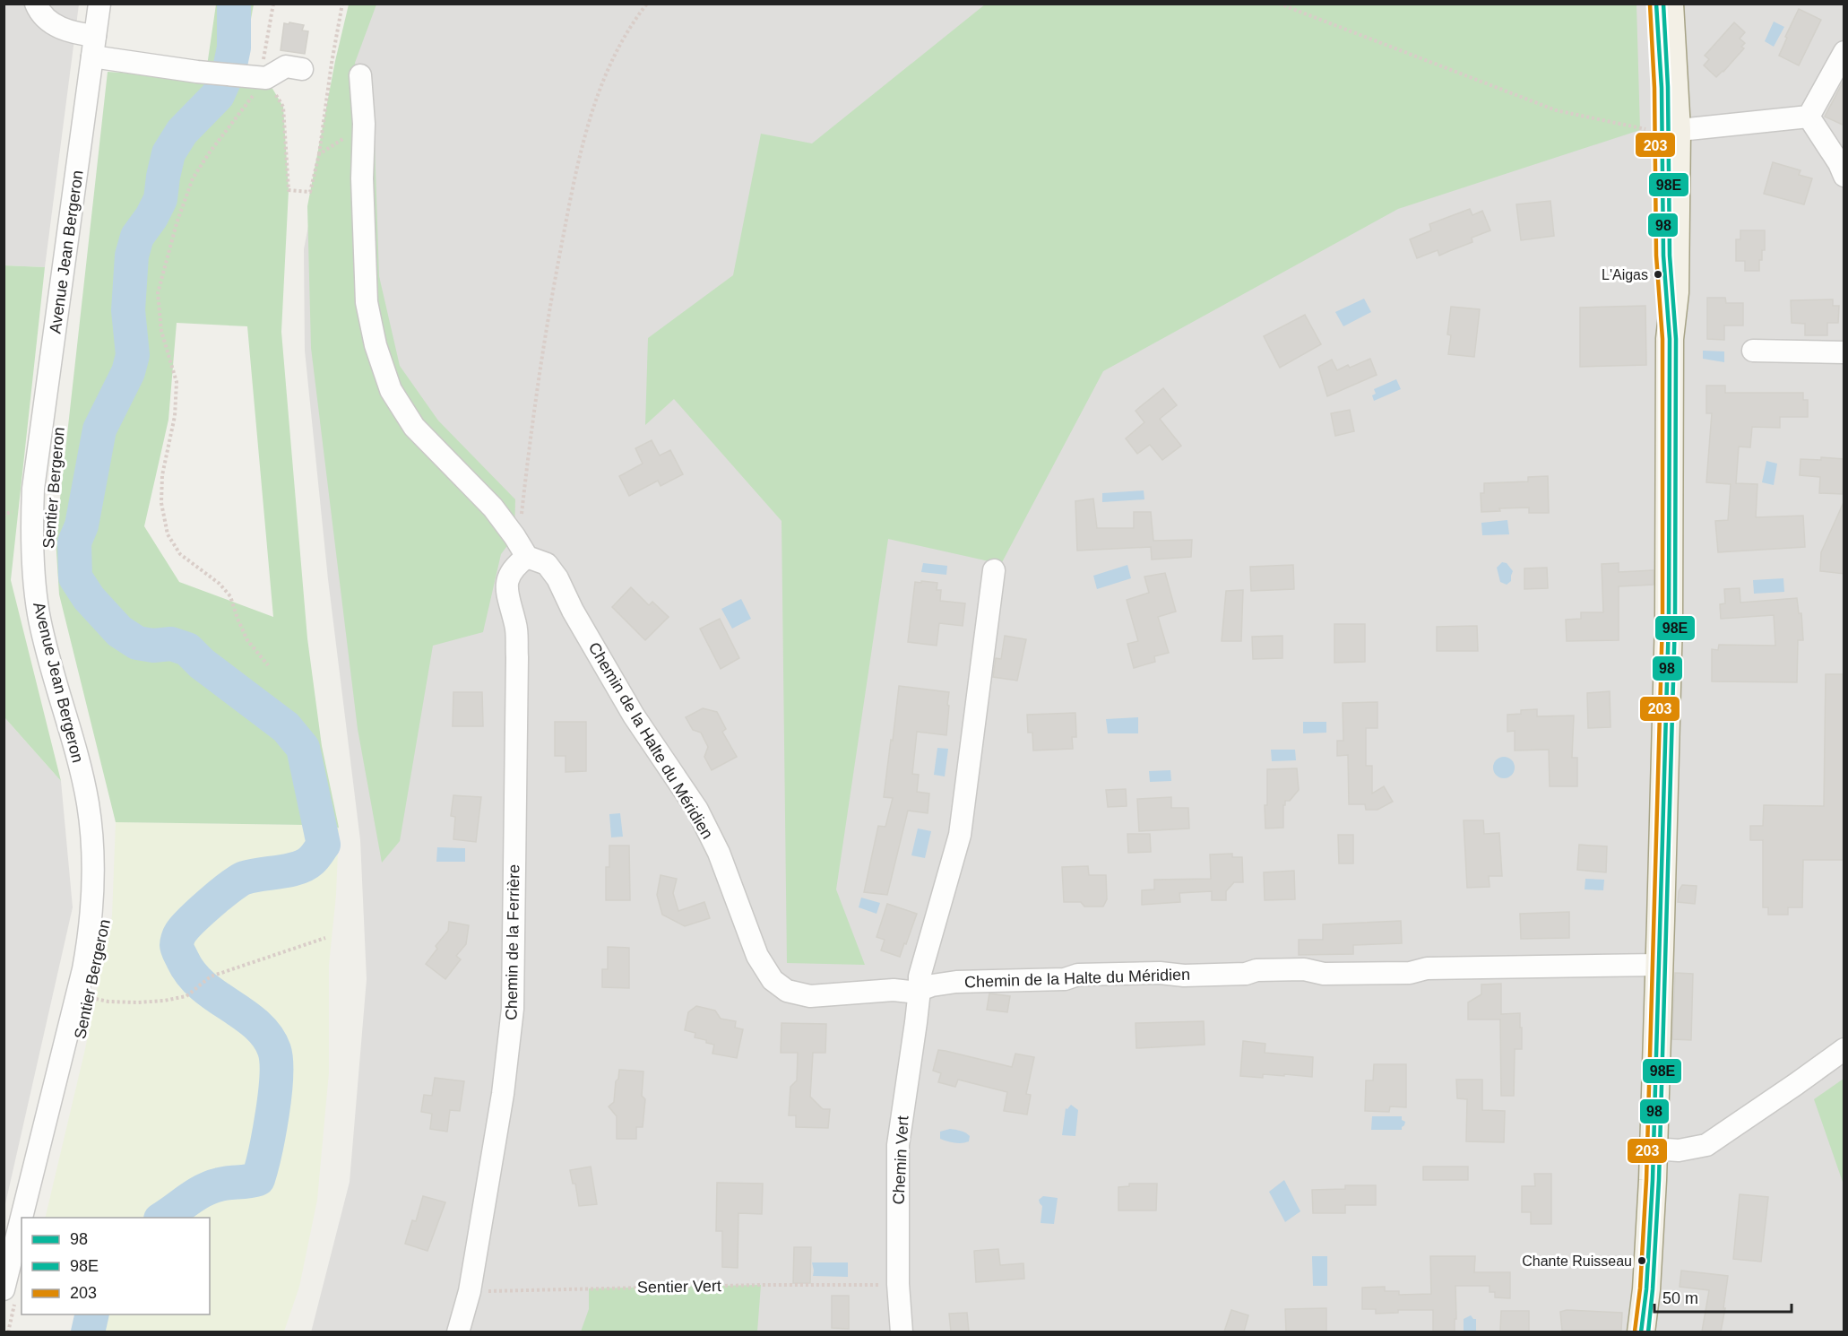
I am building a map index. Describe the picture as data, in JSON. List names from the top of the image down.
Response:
{
  "streets": {
    "street": [
      "Avenue Jean Bergeron",
      "Chemin de la Halte du Méridien",
      "Chemin de la Ferrière",
      "Chemin Vert"
    ],
    "path": ["Sentier Vert"]
  },
  "crossings": [
    ["Chemin de la Halte du Méridien", "Chemin de la Ferrière"],
    ["Chemin de la Halte du Méridien", "Chemin Vert"],
    ["Chemin de la Ferrière", "Sentier Vert"]
  ],
  "places": ["L'Aigas", "Chante Ruisseau"],
  "lines": ["transit line 98", "transit line 98E", "transit line 203"],
  "legend": ["98", "98E", "203"],
  "scale_bar": "50 m"
}
